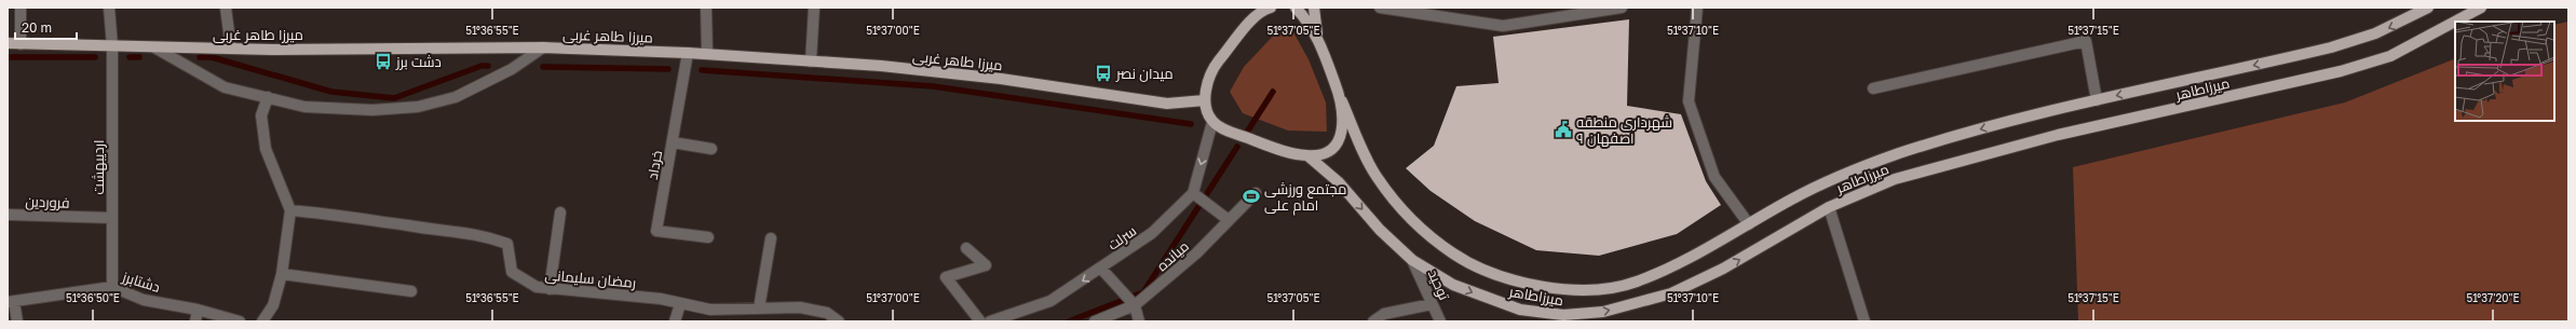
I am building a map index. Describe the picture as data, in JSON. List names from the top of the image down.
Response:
{
  "streets": {
    "main road": ["میرزا طاهر غربی", "میرزاطاهر"],
    "street": [
      "خرداد",
      "اردیبهشت",
      "فروردین",
      "سرلت",
      "میانده",
      "رمضان سلیمانی",
      "دشتابرز",
      "توحید"
    ]
  },
  "crossings": [
    ["میرزا طاهر غربی", "خرداد"],
    ["میرزا طاهر غربی", "اردیبهشت"],
    ["میرزاطاهر", "توحید"],
    ["اردیبهشت", "فروردین"],
    ["اردیبهشت", "دشتابرز"]
  ],
  "one_way": ["سرلت"],
  "places": {
    "bus stop": ["دشت برز", "میدان نصر"],
    "public building": ["شهرداری منطقه ۹ اصفهان"],
    "sports": ["مجتمع ورزشی امام علی"]
  },
  "scale_bar": "20 m",
  "coordinates": [
    "51°36'55\"E",
    "51°37'00\"E",
    "51°37'05\"E",
    "51°37'10\"E",
    "51°37'15\"E",
    "51°36'50\"E",
    "51°37'20\"E"
  ]
}
